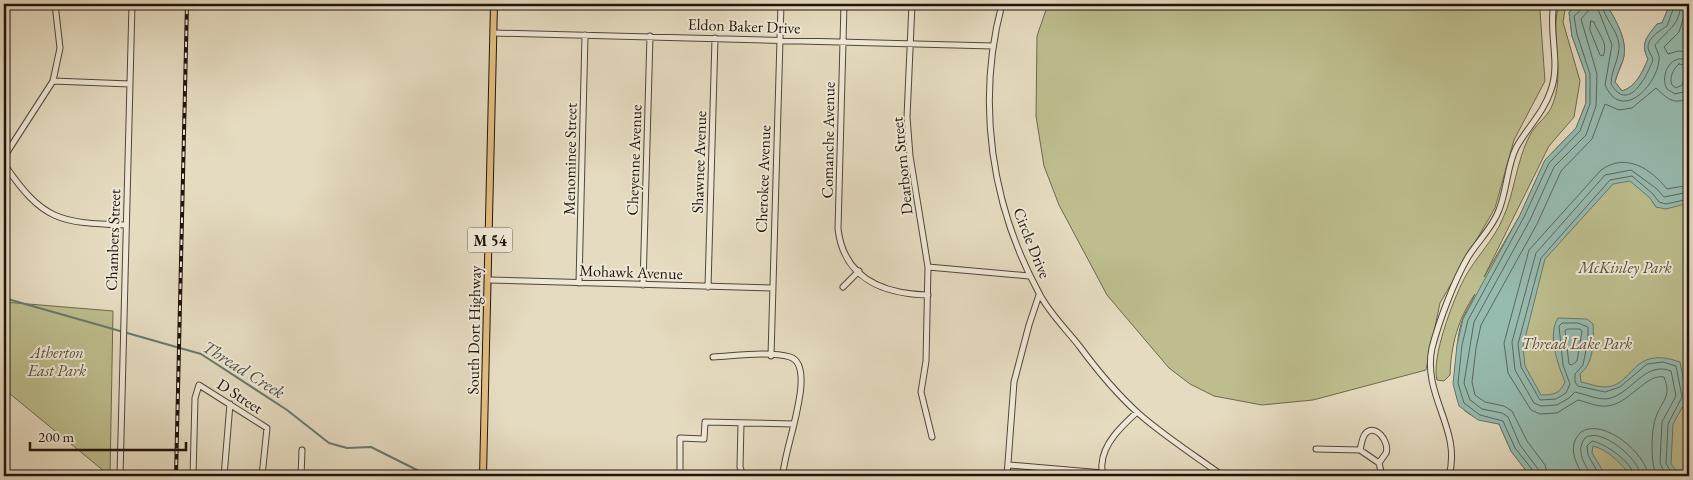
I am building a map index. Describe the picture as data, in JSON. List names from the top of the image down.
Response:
{
  "streets": {
    "main road": ["M 54", "South Dort Highway"],
    "street": [
      "Eldon Baker Drive",
      "Comanche Avenue",
      "Menominee Street",
      "Cheyenne Avenue",
      "Shawnee Avenue",
      "Dearborn Street",
      "Cherokee Avenue",
      "Chambers Street",
      "Circle Drive",
      "Mohawk Avenue",
      "D Street"
    ]
  },
  "crossings": [
    ["Eldon Baker Drive", "Comanche Avenue"],
    ["Eldon Baker Drive", "Menominee Street"],
    ["Eldon Baker Drive", "Cheyenne Avenue"],
    ["Eldon Baker Drive", "Shawnee Avenue"],
    ["Eldon Baker Drive", "Dearborn Street"],
    ["Eldon Baker Drive", "Cherokee Avenue"],
    ["Eldon Baker Drive", "Circle Drive"],
    ["Eldon Baker Drive", "South Dort Highway"],
    ["Comanche Avenue", "Dearborn Street"],
    ["Menominee Street", "Mohawk Avenue"],
    ["Cheyenne Avenue", "Mohawk Avenue"],
    ["Shawnee Avenue", "Mohawk Avenue"],
    ["Cherokee Avenue", "Mohawk Avenue"],
    ["Mohawk Avenue", "South Dort Highway"]
  ],
  "water": ["Thread Creek"],
  "parks": ["McKinley Park", "Thread Lake Park", "Atherton East Park"],
  "scale_bar": "200 m"
}
